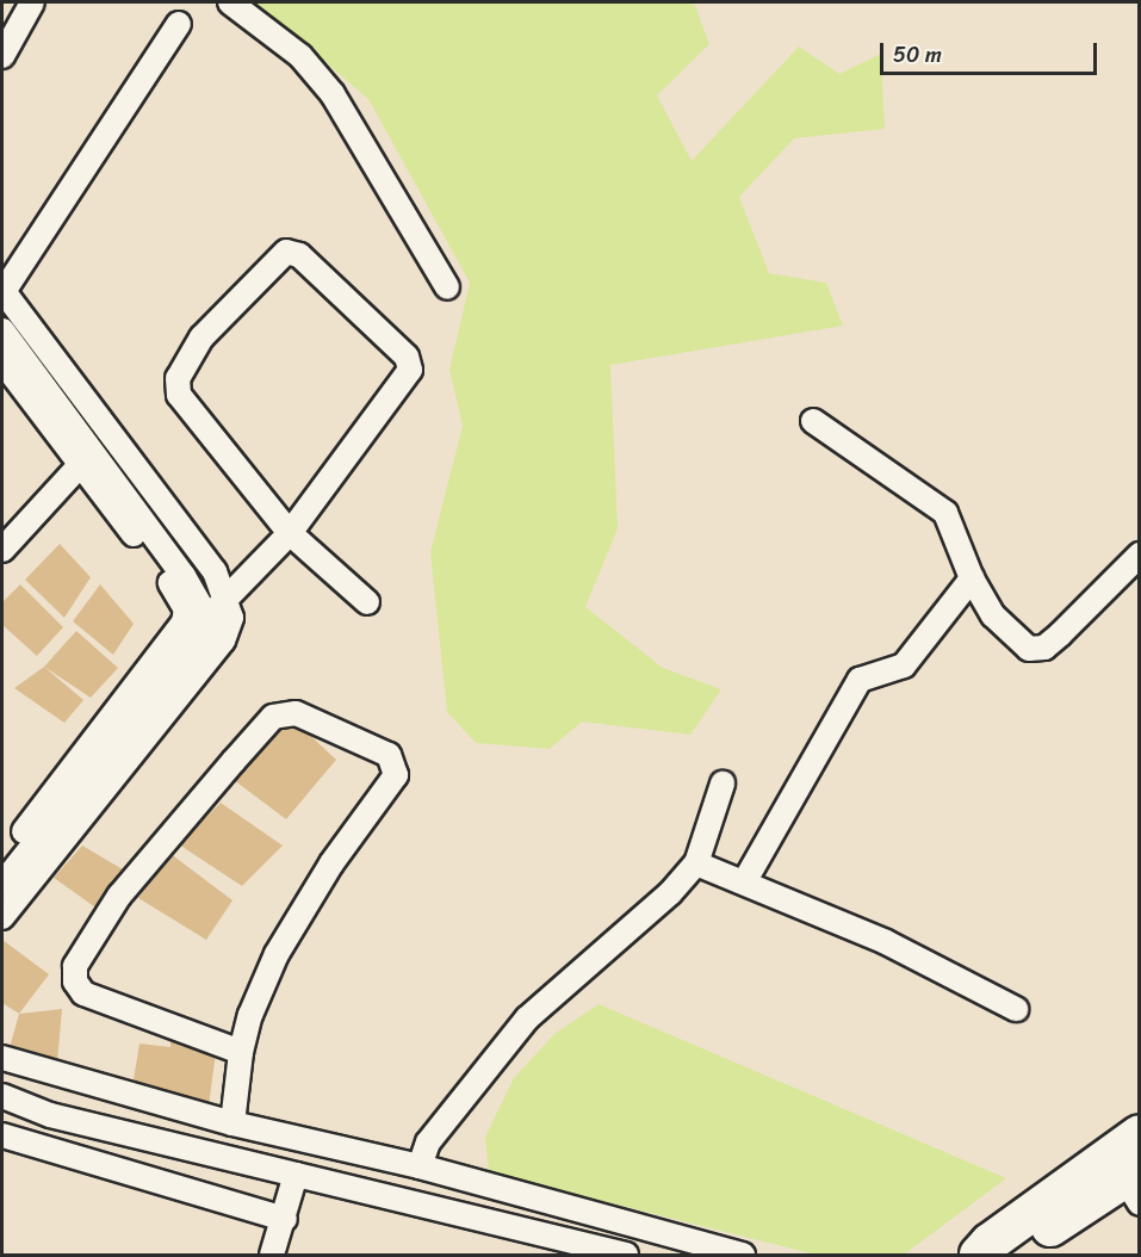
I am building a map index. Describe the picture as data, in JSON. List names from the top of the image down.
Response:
{
  "scale_bar": "50 m"
}
